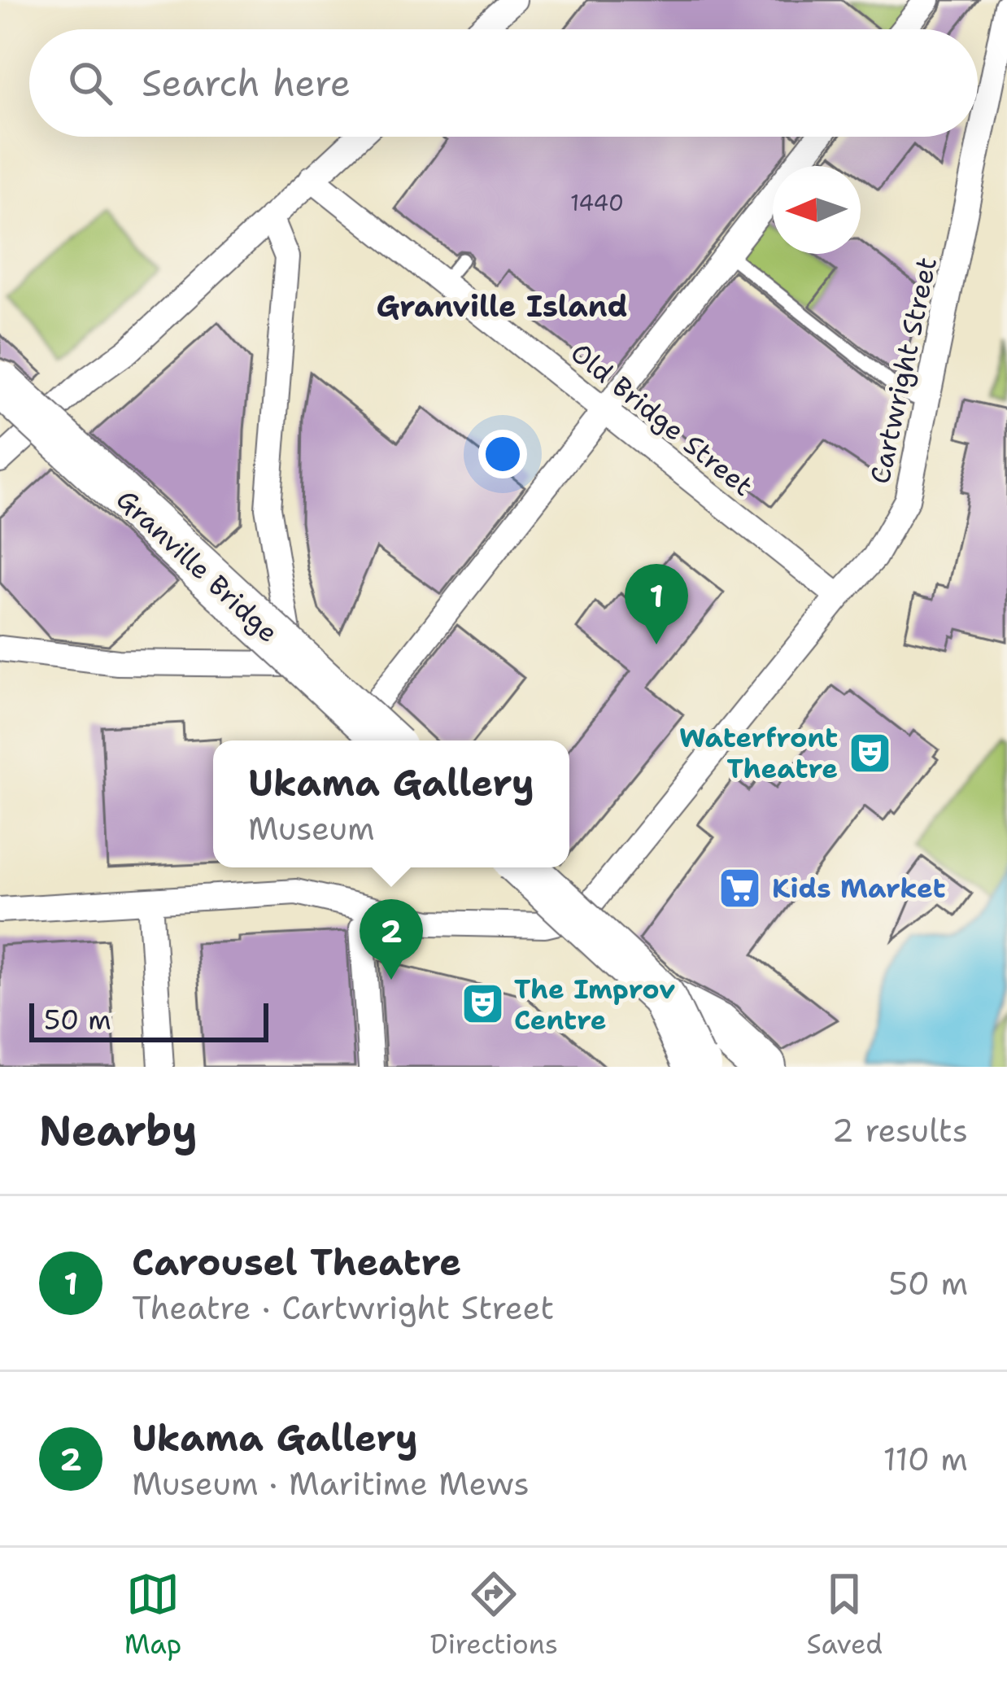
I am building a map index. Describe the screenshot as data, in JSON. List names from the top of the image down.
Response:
{
  "streets": {
    "highway": ["Granville Bridge"],
    "street": ["Cartwright Street", "Old Bridge Street"]
  },
  "crossings": [
    ["Cartwright Street", "Old Bridge Street"]
  ],
  "districts": ["Granville Island"],
  "places": {
    "theatre": ["Waterfront Theatre", "The Improv Centre"],
    "supermarket": ["Kids Market"]
  },
  "house_numbers": ["1440"],
  "scale_bar": "50 m",
  "north": "left",
  "page": {
    "search": "Search here",
    "pins": ["1", "2"],
    "popup": ["Ukama Gallery", "Museum"],
    "scale": "50 m",
    "heading": ["Nearby", "2 results"],
    "list": [
      {
        "mark": "1",
        "name": "Carousel Theatre",
        "note": "Theatre · Cartwright Street",
        "value": "50 m"
      },
      {
        "mark": "2",
        "name": "Ukama Gallery",
        "note": "Museum · Maritime Mews",
        "value": "110 m"
      }
    ],
    "nav": ["Map", "Directions", "Saved"]
  }
}
